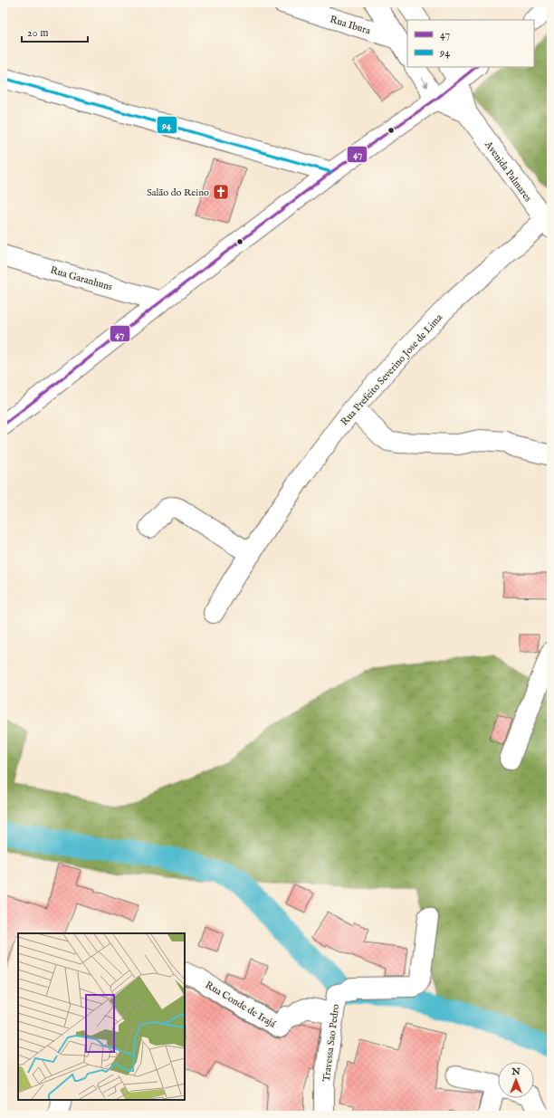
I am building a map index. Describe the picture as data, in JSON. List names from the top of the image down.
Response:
{
  "streets": {
    "street": [
      "Rua Ibura",
      "Avenida Palmares",
      "Rua Garanhuns",
      "Rua Prefeito Severino Jose de Lima",
      "Rua Conde de Irajá",
      "Travessa Sao Pedro"
    ]
  },
  "crossings": [
    ["Avenida Palmares", "Rua Prefeito Severino Jose de Lima"],
    ["Rua Conde de Irajá", "Travessa Sao Pedro"]
  ],
  "places": {
    "church": ["Salão do Reino"]
  },
  "lines": ["transit line 47", "transit line 94"],
  "legend": ["47", "94"],
  "scale_bar": "20 m",
  "north": "top"
}
